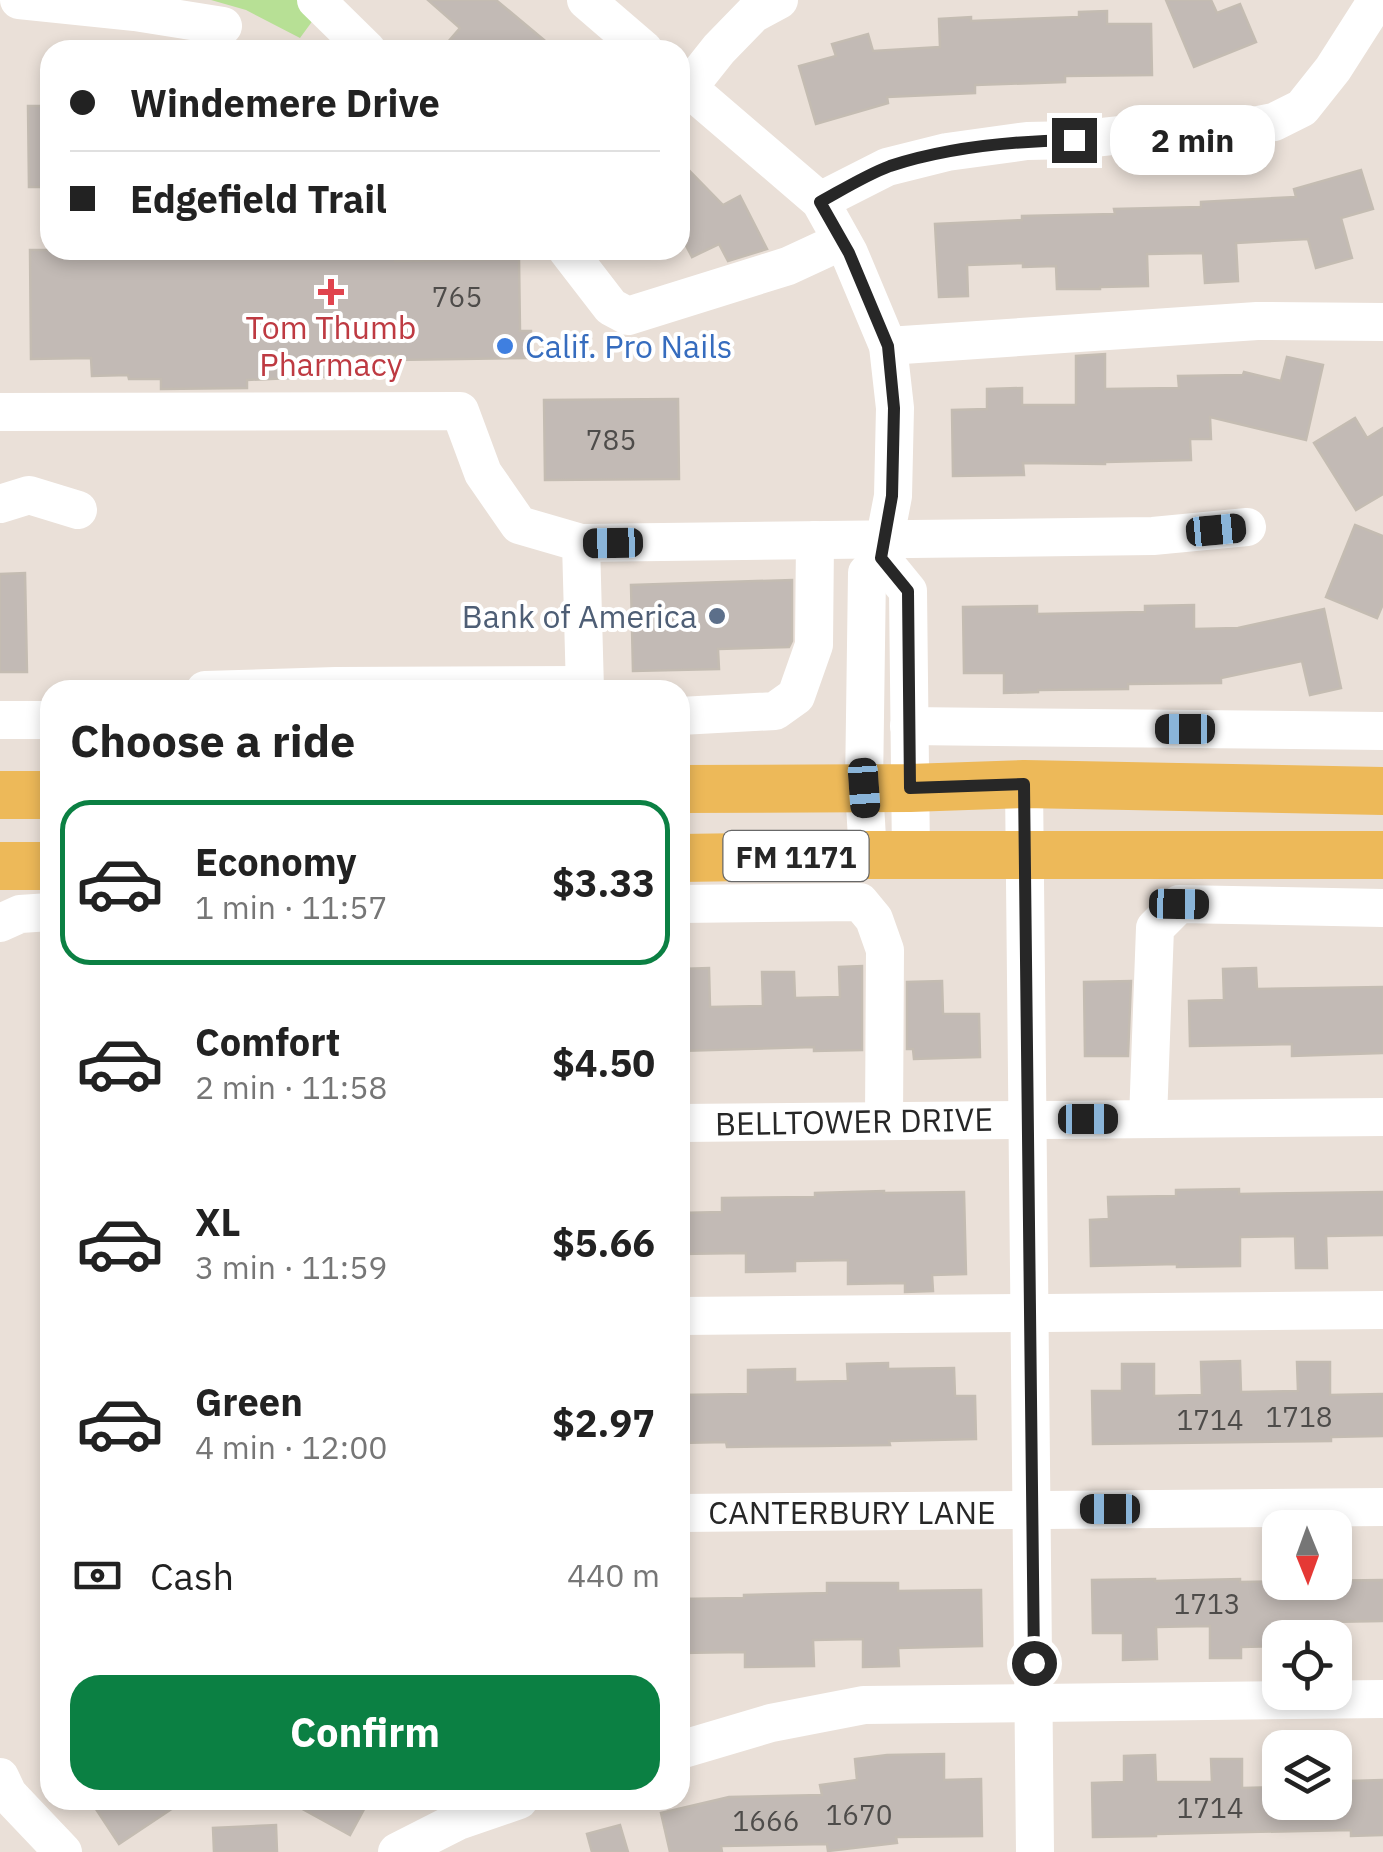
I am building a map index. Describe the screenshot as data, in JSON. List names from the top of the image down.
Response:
{
  "streets": {
    "main road": ["FM 1171"],
    "street": ["BELLTOWER DRIVE", "CANTERBURY LANE"]
  },
  "places": {
    "health": ["Tom Thumb Pharmacy"],
    "other": ["Calif. Pro Nails", "Bank of America"]
  },
  "house_numbers": [
    "765",
    "785",
    "1718",
    "1714",
    "1713",
    "1714",
    "1670",
    "1666"
  ],
  "north": "bottom",
  "page": {
    "banner": ["Windemere Drive", "Edgefield Trail"],
    "bubble": "2 min",
    "heading": "Choose a ride",
    "list": [
      {
        "name": "Economy",
        "note": "1 min · 11:57",
        "value": "$3.33"
      },
      {
        "name": "Comfort",
        "note": "2 min · 11:58",
        "value": "$4.50"
      },
      {
        "name": "XL",
        "note": "3 min · 11:59",
        "value": "$5.66"
      },
      {
        "name": "Green",
        "note": "4 min · 12:00",
        "value": "$2.97"
      }
    ],
    "pay": ["Cash", "440 m"],
    "buttons": "Confirm"
  }
}
